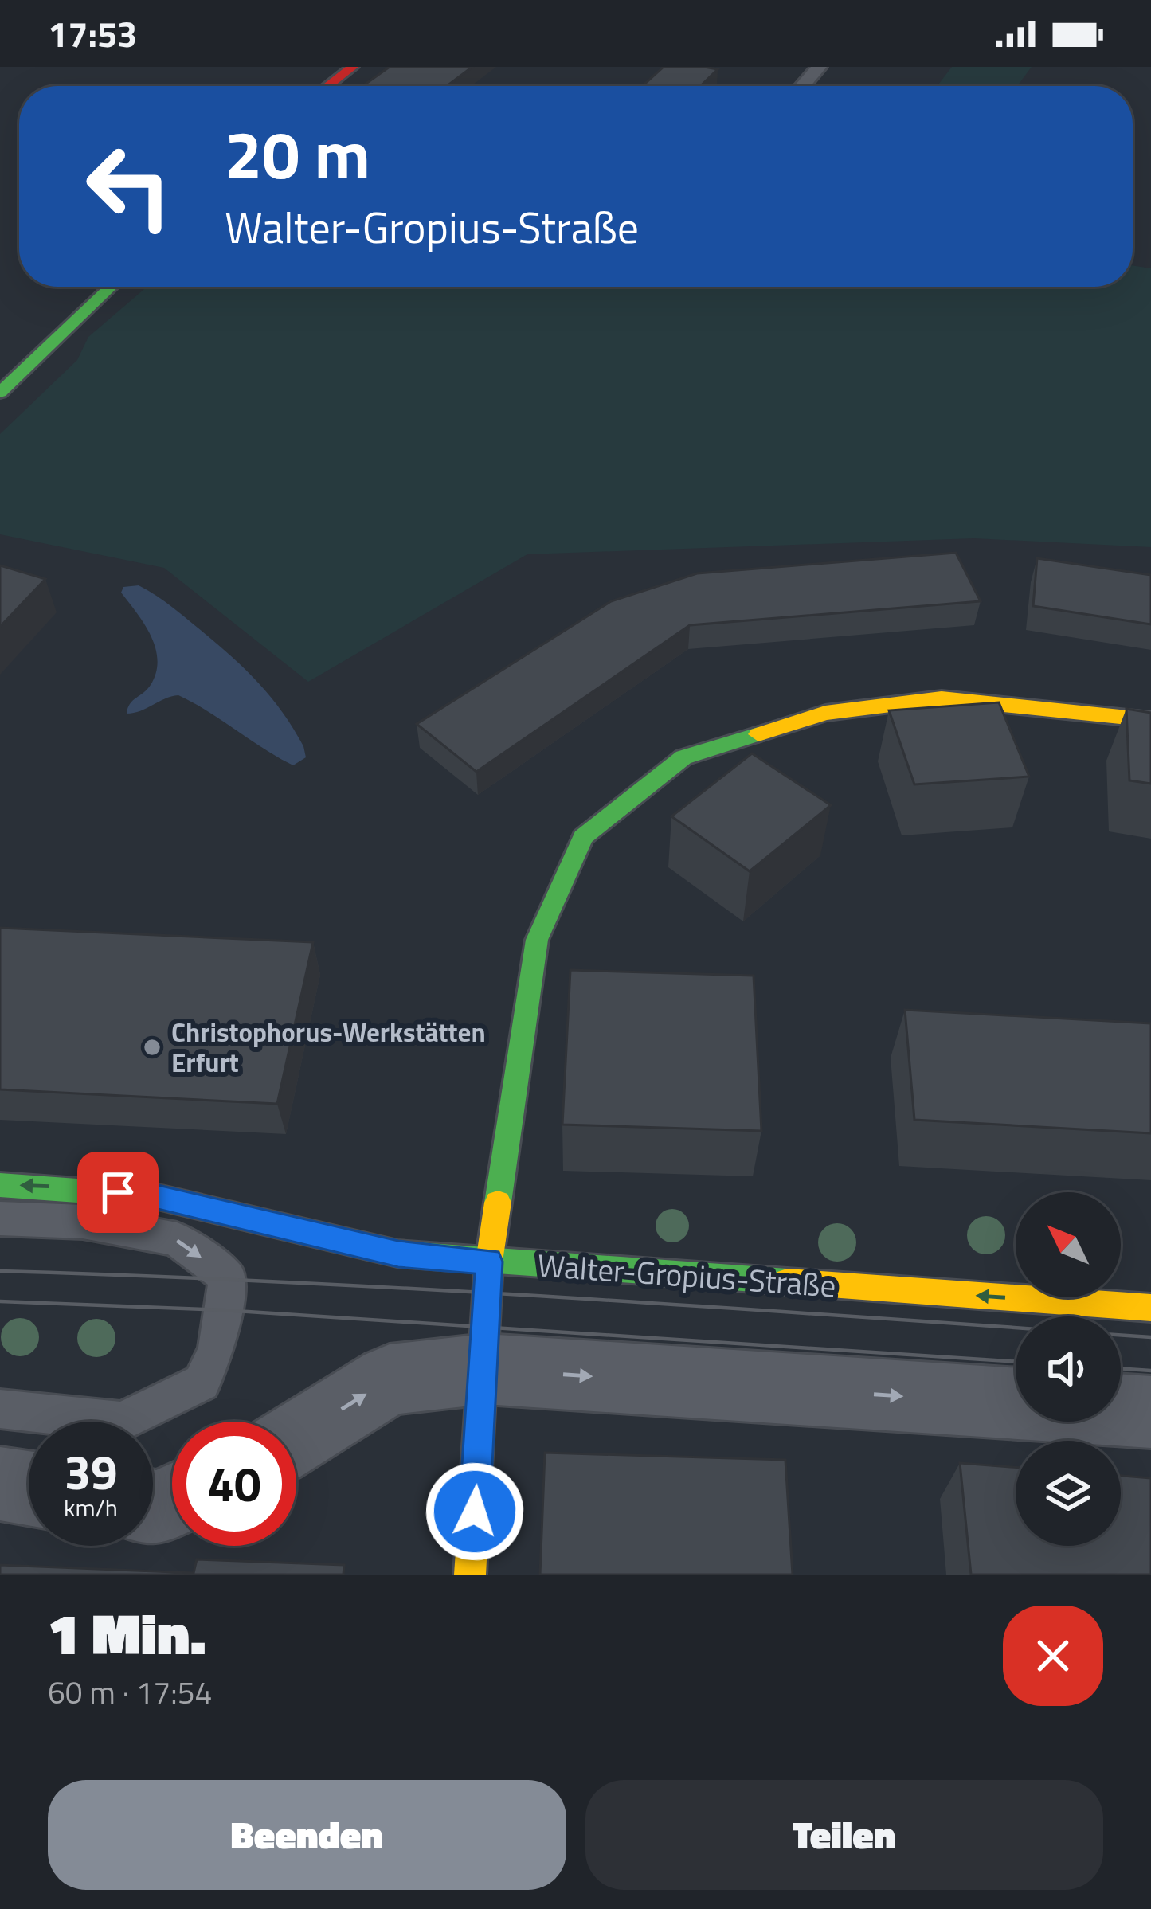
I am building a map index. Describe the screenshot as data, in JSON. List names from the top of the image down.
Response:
{
  "streets": {
    "street": ["Walter-Gropius-Straße"]
  },
  "places": ["Christophorus-Werkstätten Erfurt"],
  "north": "top left",
  "page": {
    "status": "17:53",
    "turn": ["20 m", "Walter-Gropius-Straße"],
    "speed": "39 km/h",
    "limit": "40",
    "heading": ["1 Min.", "60 m · 17:54"],
    "buttons": ["Beenden", "Teilen"]
  }
}
